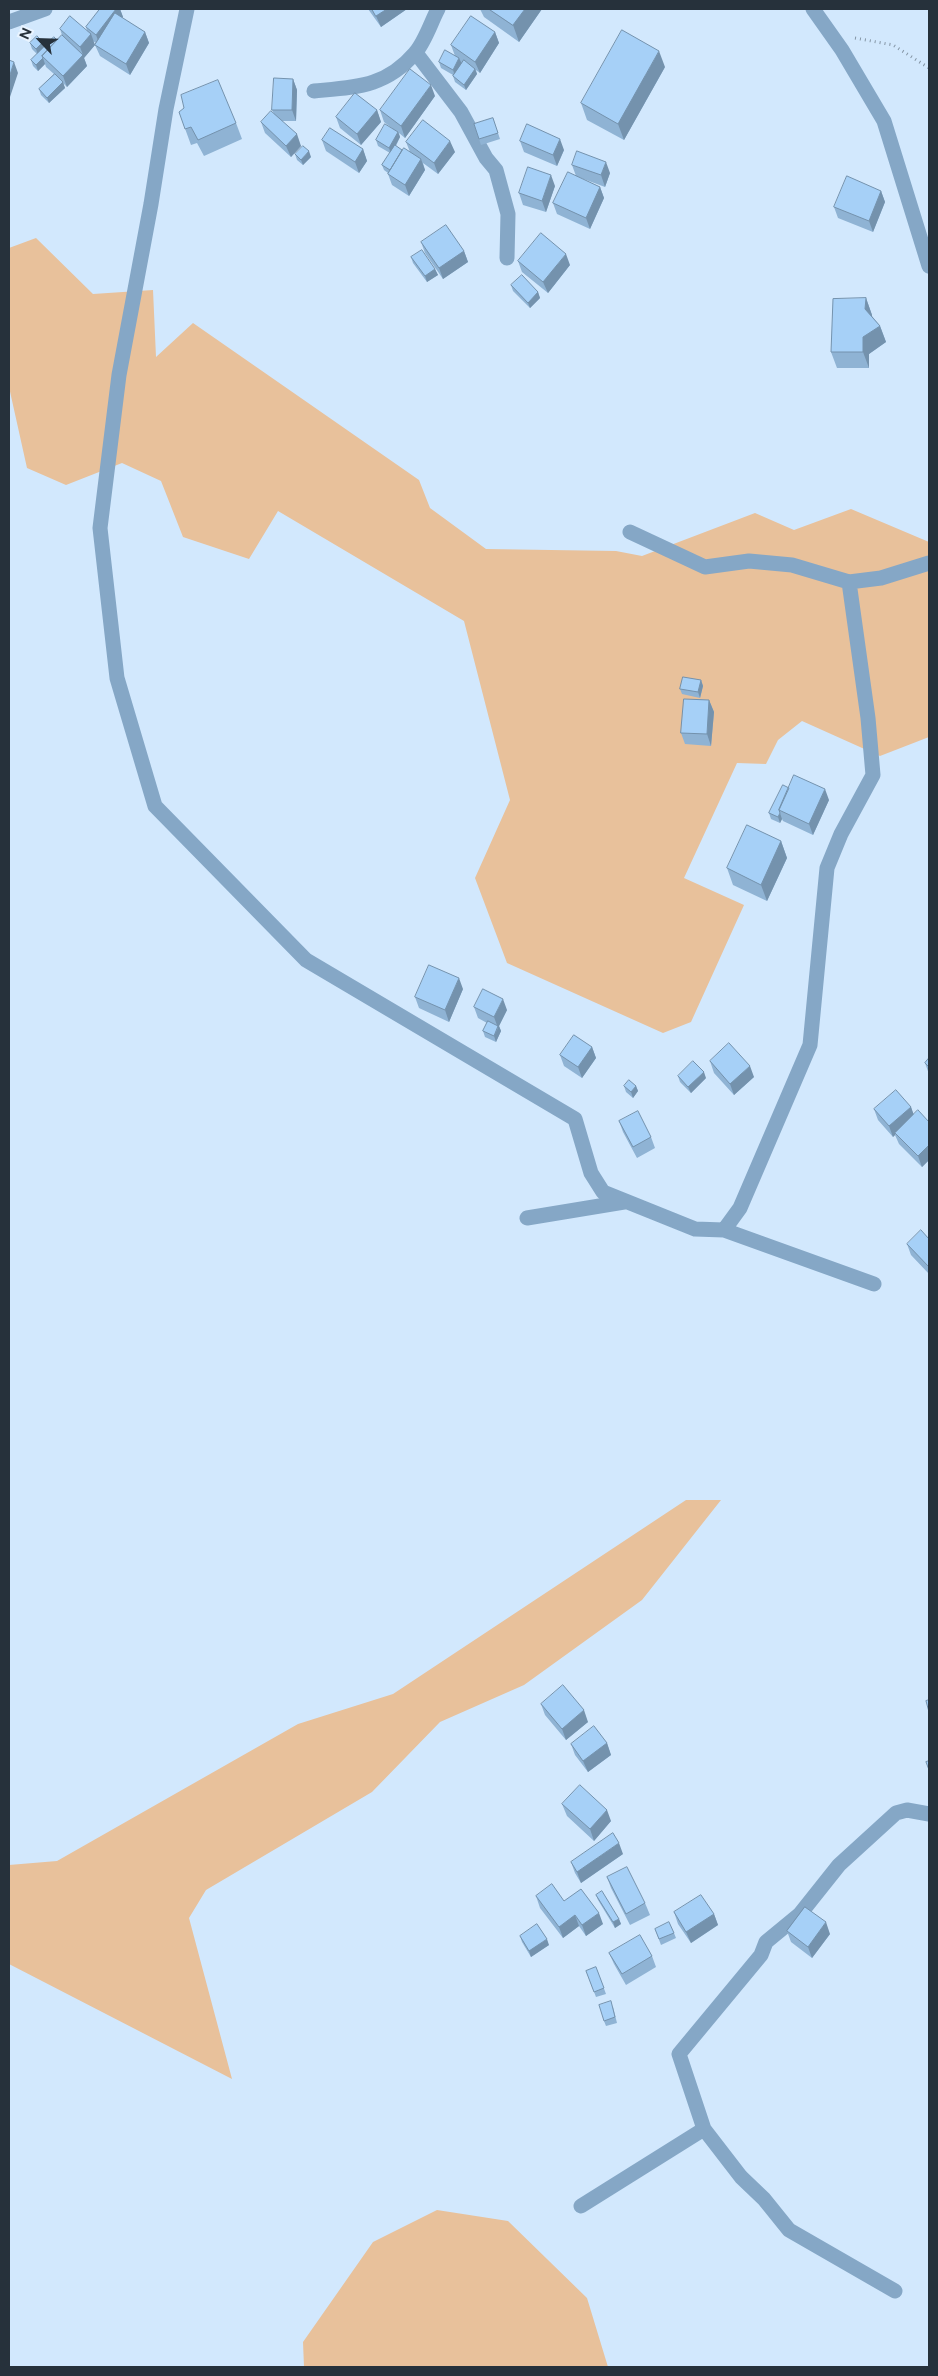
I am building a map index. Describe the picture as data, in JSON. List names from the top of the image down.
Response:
{
  "north": "top left"
}
